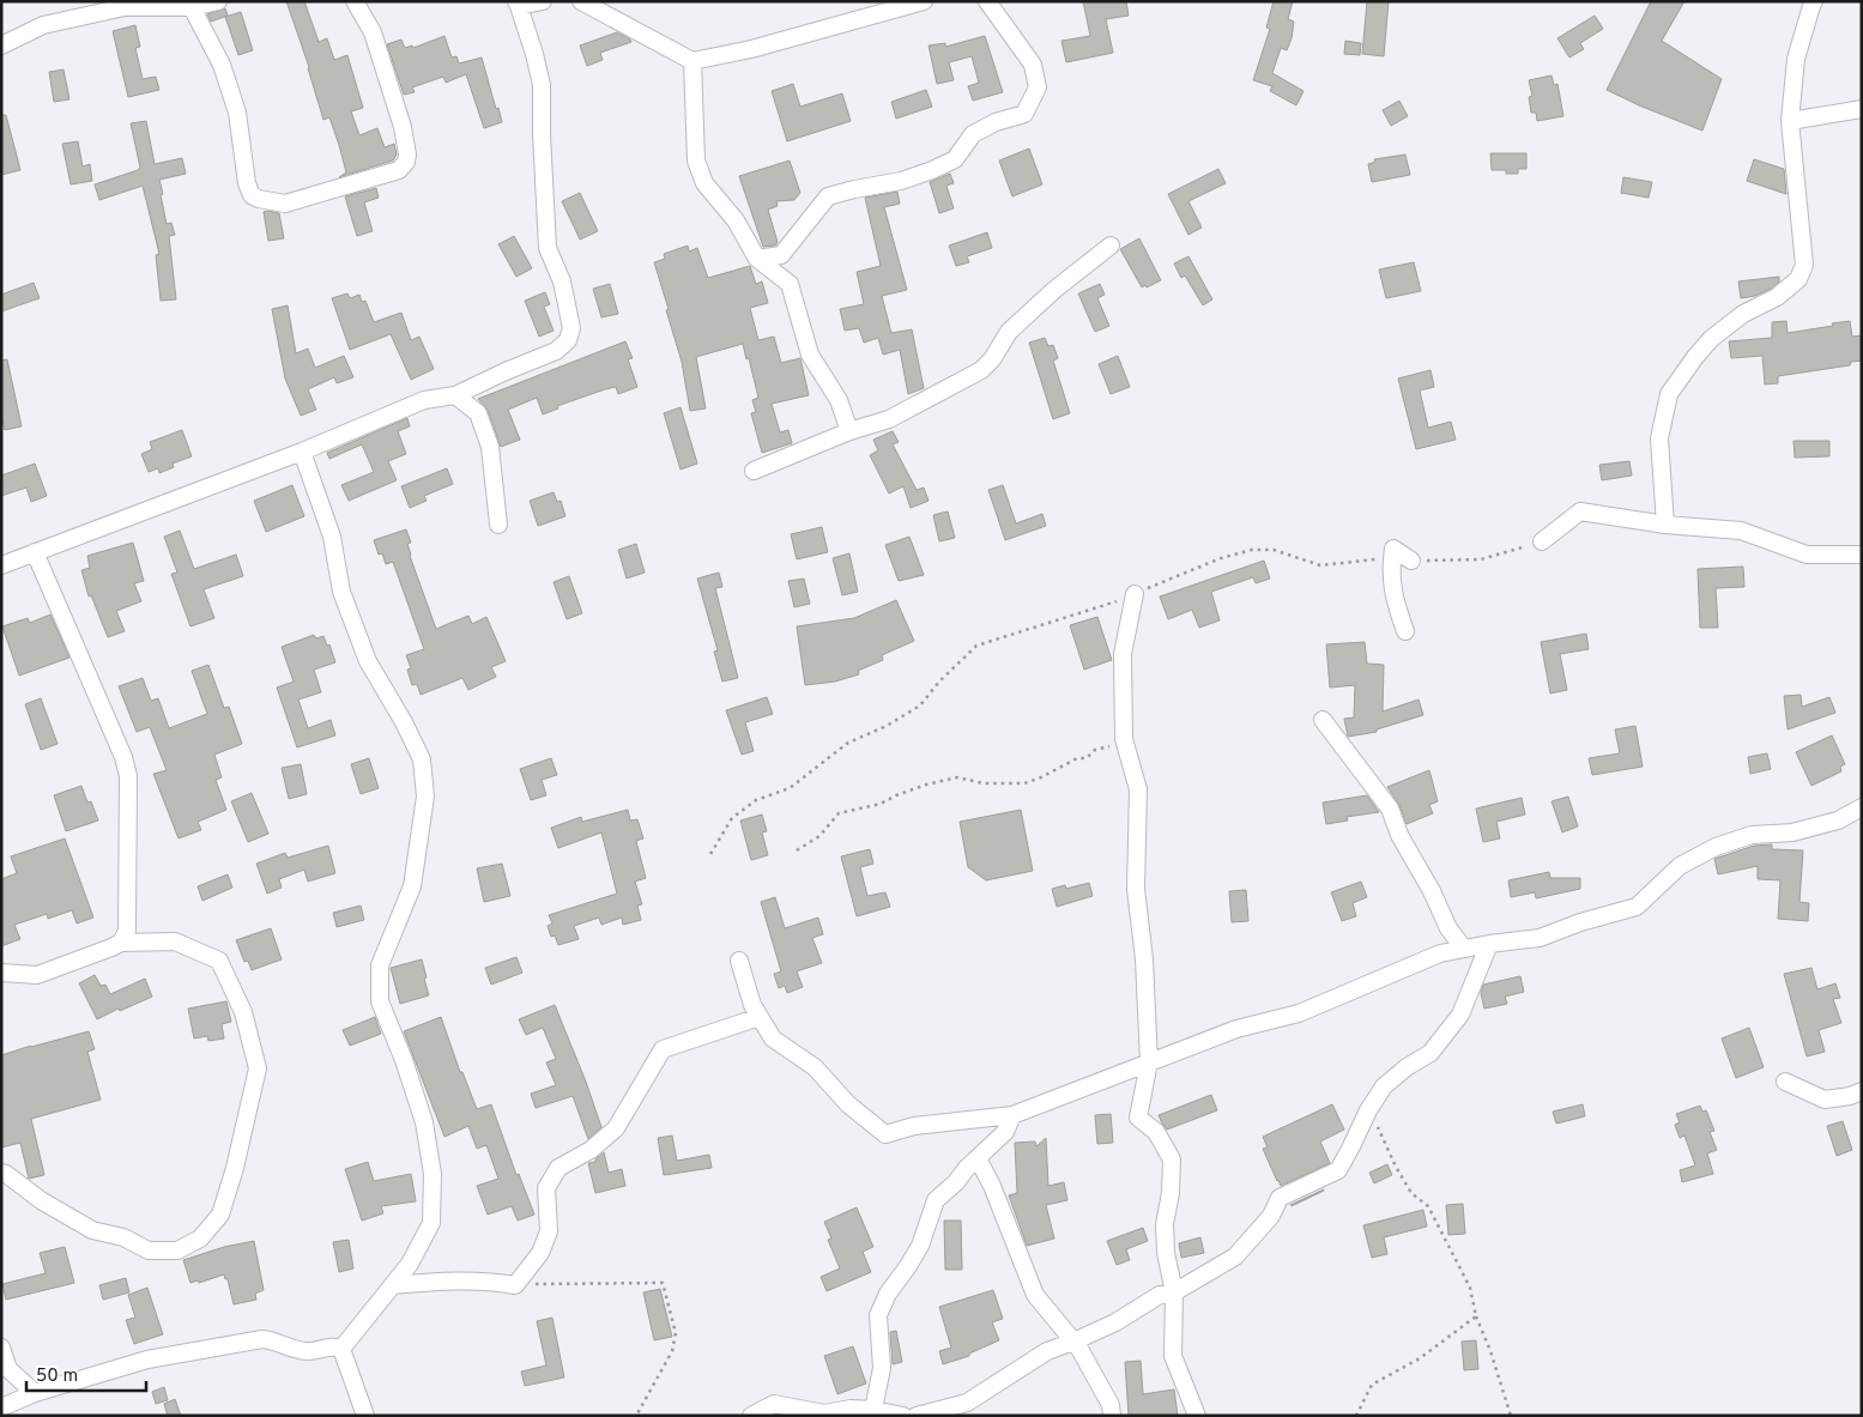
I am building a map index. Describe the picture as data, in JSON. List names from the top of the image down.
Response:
{
  "scale_bar": "50 m"
}
